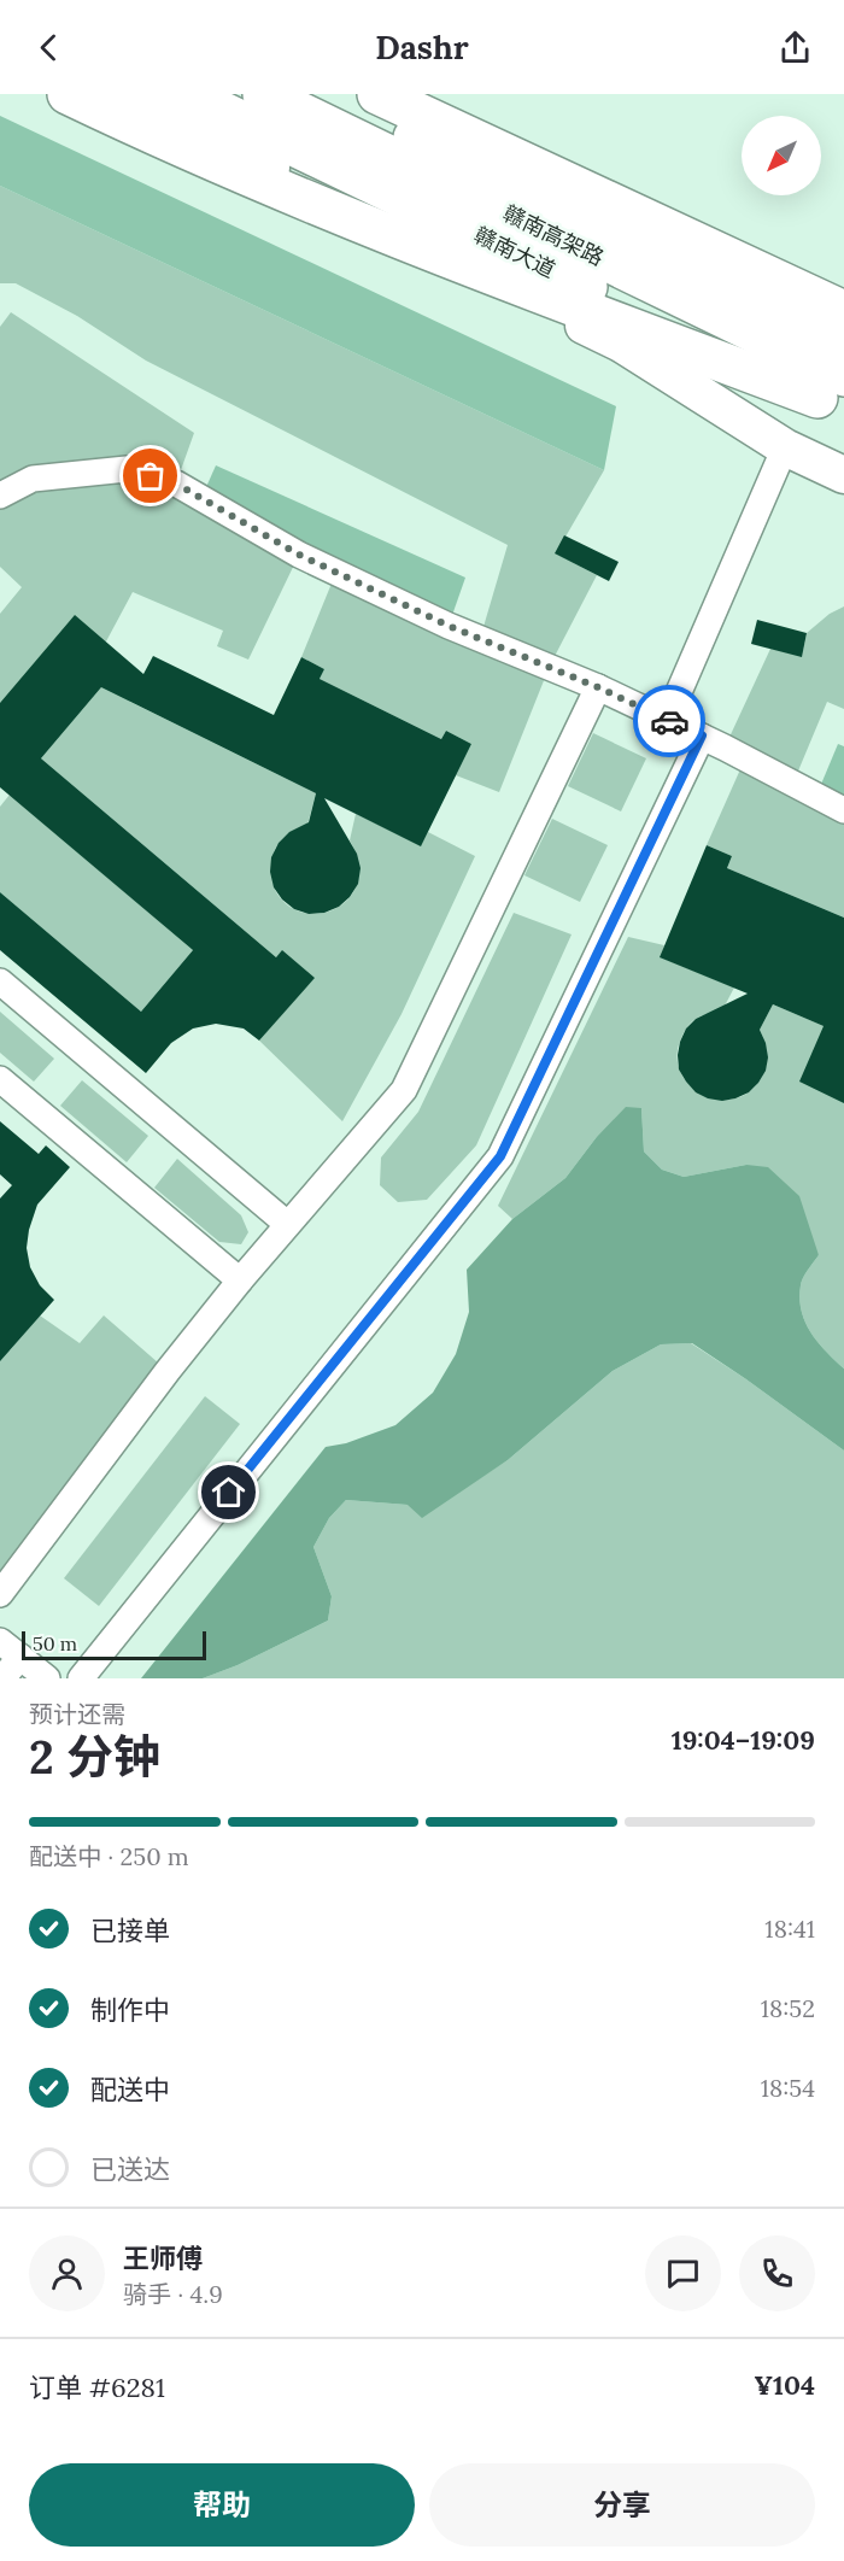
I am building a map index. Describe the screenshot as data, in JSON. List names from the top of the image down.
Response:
{
  "streets": {
    "main road": ["赣南高架路", "赣南大道"]
  },
  "crossings": [
    ["赣南高架路", "赣南大道"]
  ],
  "scale_bar": "50 m",
  "north": "bottom left",
  "page": {
    "header": "Dashr",
    "scale": "50 m",
    "heading": ["2 分钟", "预计还需", "19:04–19:09"],
    "panel": [
      "王师傅",
      "骑手 · 4.9",
      "订单 #6281",
      "¥104"
    ],
    "bar": "配送中 · 250 m",
    "list": [
      ["已接单", "18:41"],
      ["制作中", "18:52"],
      ["配送中", "18:54"],
      "已送达"
    ],
    "buttons": ["帮助", "分享"]
  }
}
